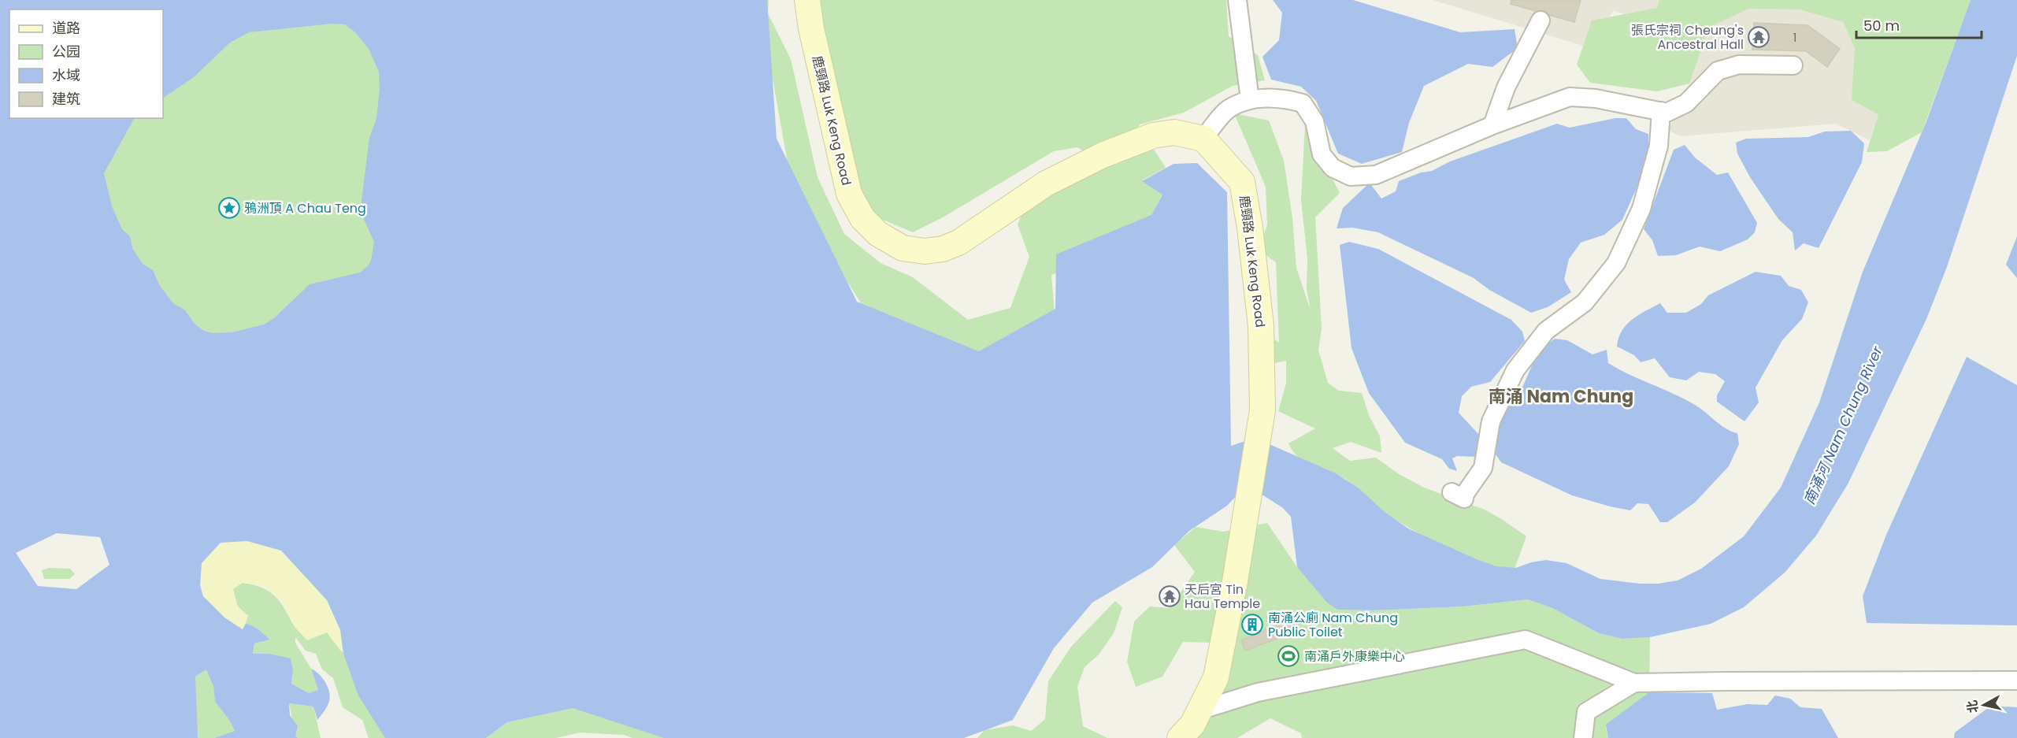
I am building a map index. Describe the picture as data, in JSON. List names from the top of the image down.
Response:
{
  "streets": {
    "street": ["鹿頸路 Luk Keng Road"]
  },
  "districts": ["南涌 Nam Chung"],
  "water": ["南涌河 Nam Chung River"],
  "places": {
    "temple": ["張氏宗祠 Cheung's Ancestral Hall", "天后宮 Tin Hau Temple"],
    "place": ["鴉洲頂 A Chau Teng"],
    "building": ["南涌公廁 Nam Chung Public Toilet"],
    "sports": ["南涌戶外康樂中心"]
  },
  "house_numbers": ["1"],
  "legend": [
    "道路",
    "公园",
    "水域",
    "建筑"
  ],
  "scale_bar": "50 m",
  "north": "left"
}
